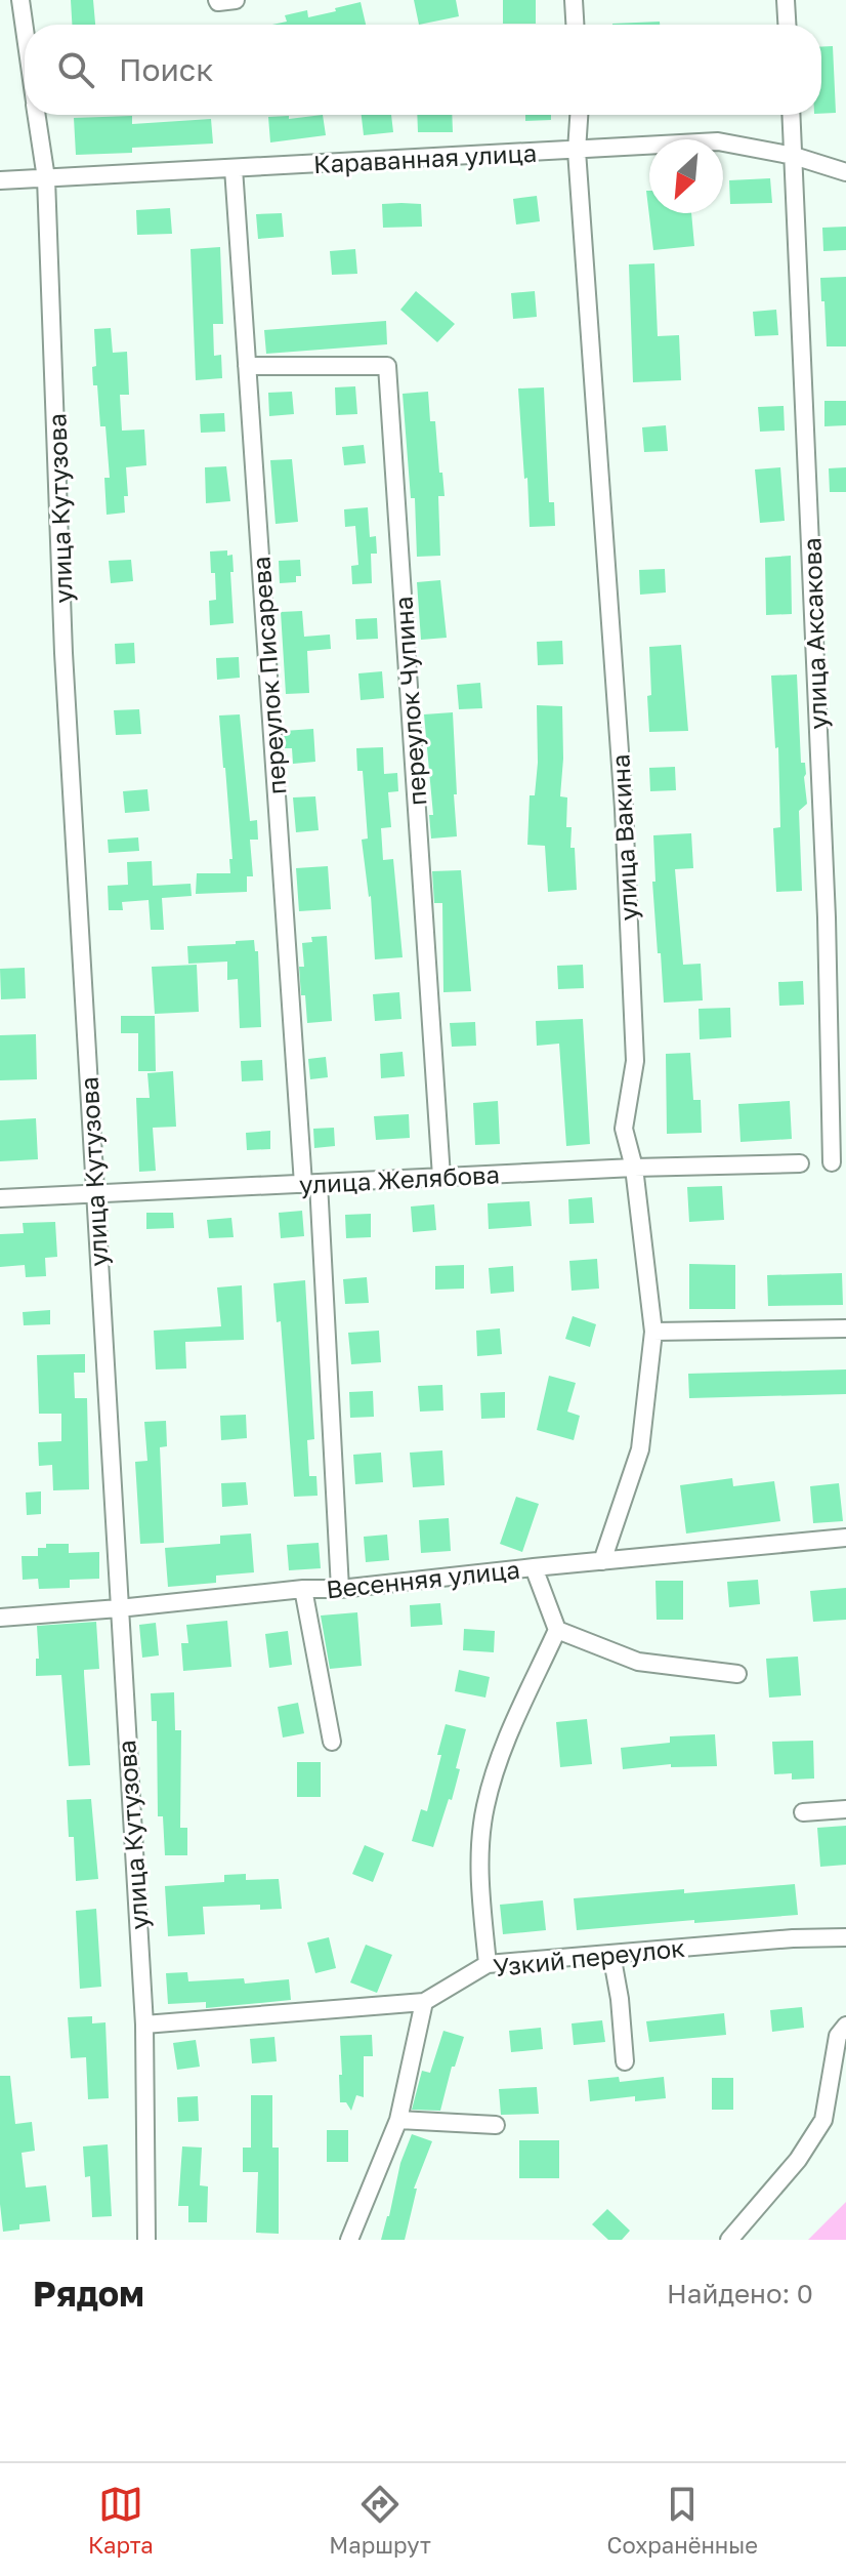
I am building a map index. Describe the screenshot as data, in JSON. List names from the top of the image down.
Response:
{
  "streets": {
    "street": [
      "Караванная улица",
      "улица Кутузова",
      "улица Аксакова",
      "переулок Писарева",
      "переулок Чупина",
      "улица Вакина",
      "улица Желябова",
      "Весенняя улица",
      "Узкий переулок"
    ]
  },
  "crossings": [
    ["Караванная улица", "улица Кутузова"],
    ["Караванная улица", "улица Аксакова"],
    ["Караванная улица", "переулок Писарева"],
    ["Караванная улица", "улица Вакина"],
    ["улица Кутузова", "улица Желябова"],
    ["улица Кутузова", "Весенняя улица"],
    ["улица Кутузова", "Узкий переулок"],
    ["переулок Писарева", "переулок Чупина"],
    ["переулок Писарева", "улица Желябова"],
    ["переулок Писарева", "Весенняя улица"],
    ["переулок Чупина", "улица Желябова"],
    ["улица Вакина", "улица Желябова"],
    ["улица Вакина", "Весенняя улица"]
  ],
  "north": "bottom left",
  "page": {
    "search": "Поиск",
    "heading": ["Рядом", "Найдено: 0"],
    "nav": ["Карта", "Маршрут", "Сохранённые"]
  }
}
